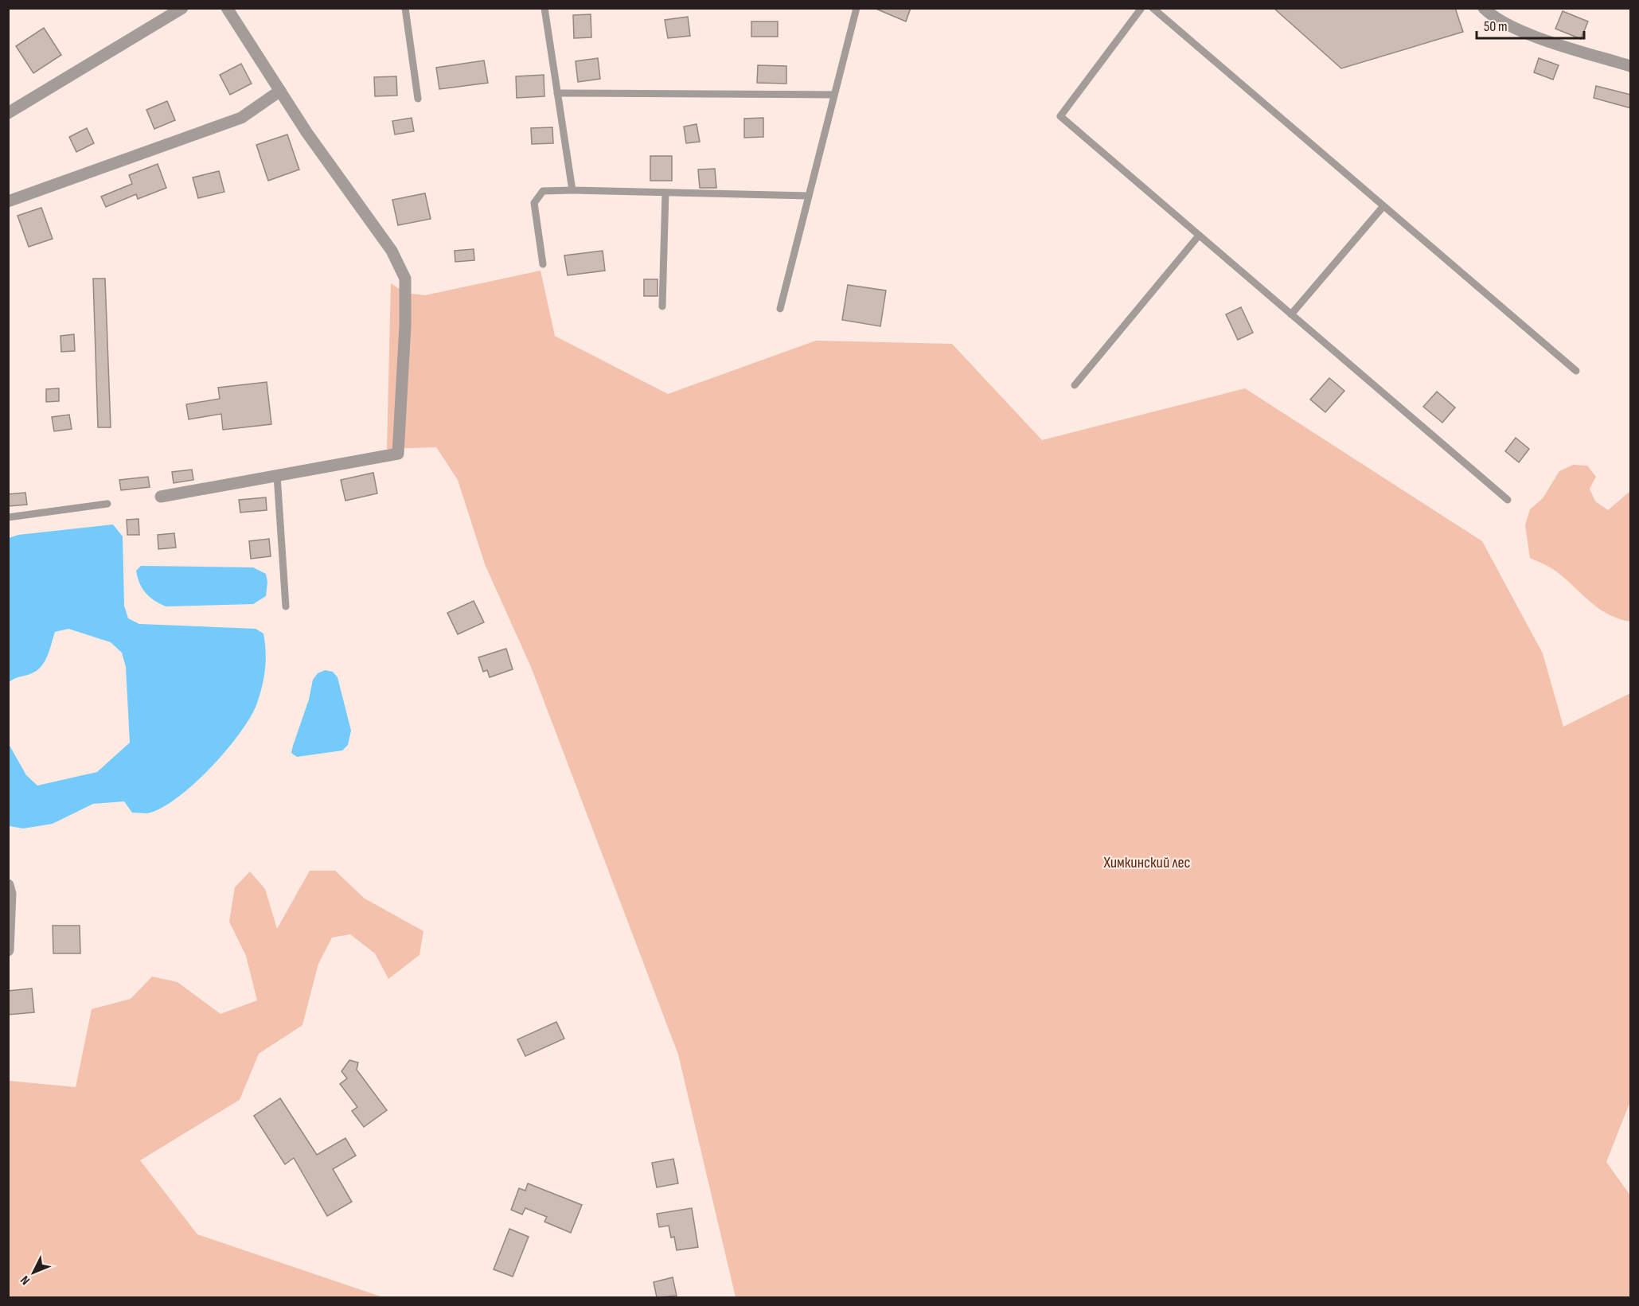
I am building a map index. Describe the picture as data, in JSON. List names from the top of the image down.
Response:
{
  "parks": ["Химкинский лес"],
  "scale_bar": "50 m",
  "north": "bottom left"
}
